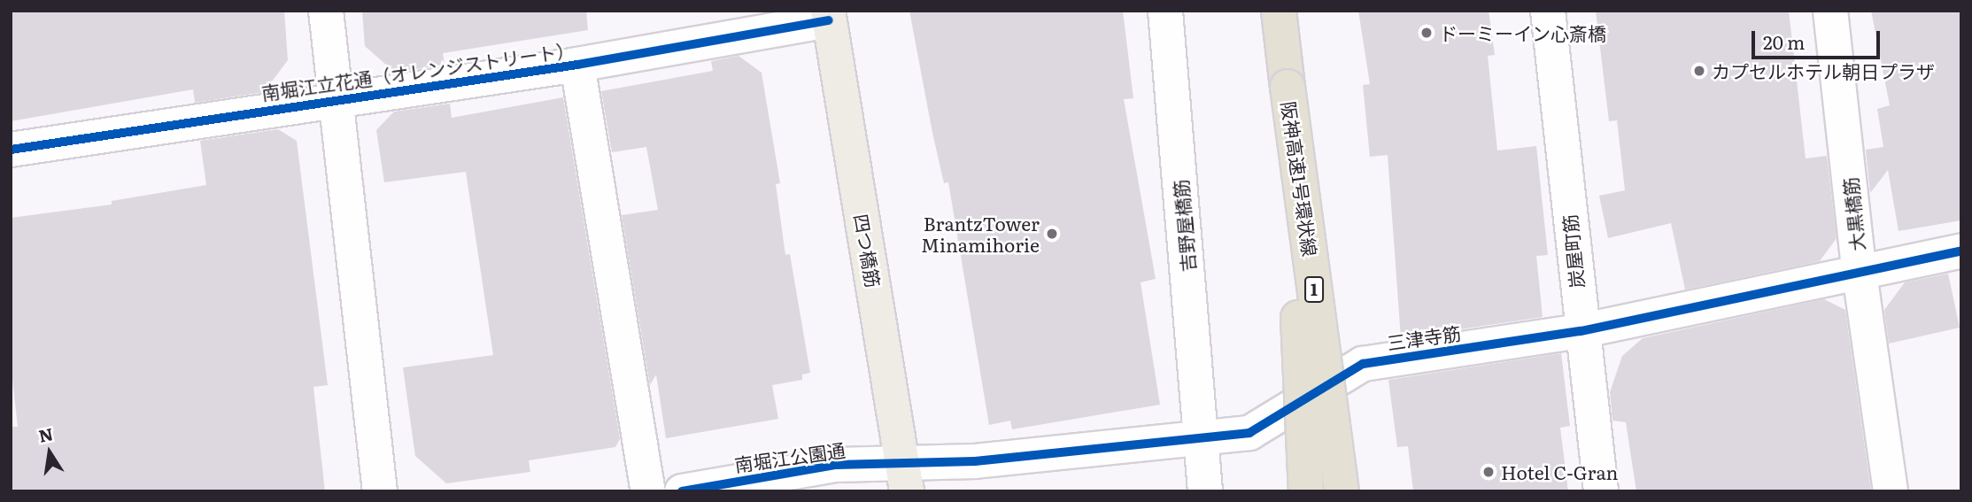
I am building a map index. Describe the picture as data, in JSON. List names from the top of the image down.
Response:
{
  "streets": {
    "highway": ["阪神高速1号環状線", "1"],
    "main road": ["四つ橋筋"],
    "street": [
      "南堀江立花通（オレンジストリート）",
      "大黒橋筋",
      "吉野屋橋筋",
      "炭屋町筋",
      "三津寺筋",
      "南堀江公園通"
    ]
  },
  "crossings": [
    ["南堀江立花通（オレンジストリート）", "四つ橋筋"],
    ["大黒橋筋", "三津寺筋"],
    ["吉野屋橋筋", "三津寺筋"],
    ["四つ橋筋", "三津寺筋"],
    ["四つ橋筋", "南堀江公園通"],
    ["炭屋町筋", "三津寺筋"],
    ["三津寺筋", "南堀江公園通"]
  ],
  "places": [
    "ドーミーイン心斎橋",
    "カプセルホテル朝日プラザ",
    "BrantzTower Minamihorie",
    "Hotel C-Gran"
  ],
  "scale_bar": "20 m",
  "north": "top"
}
